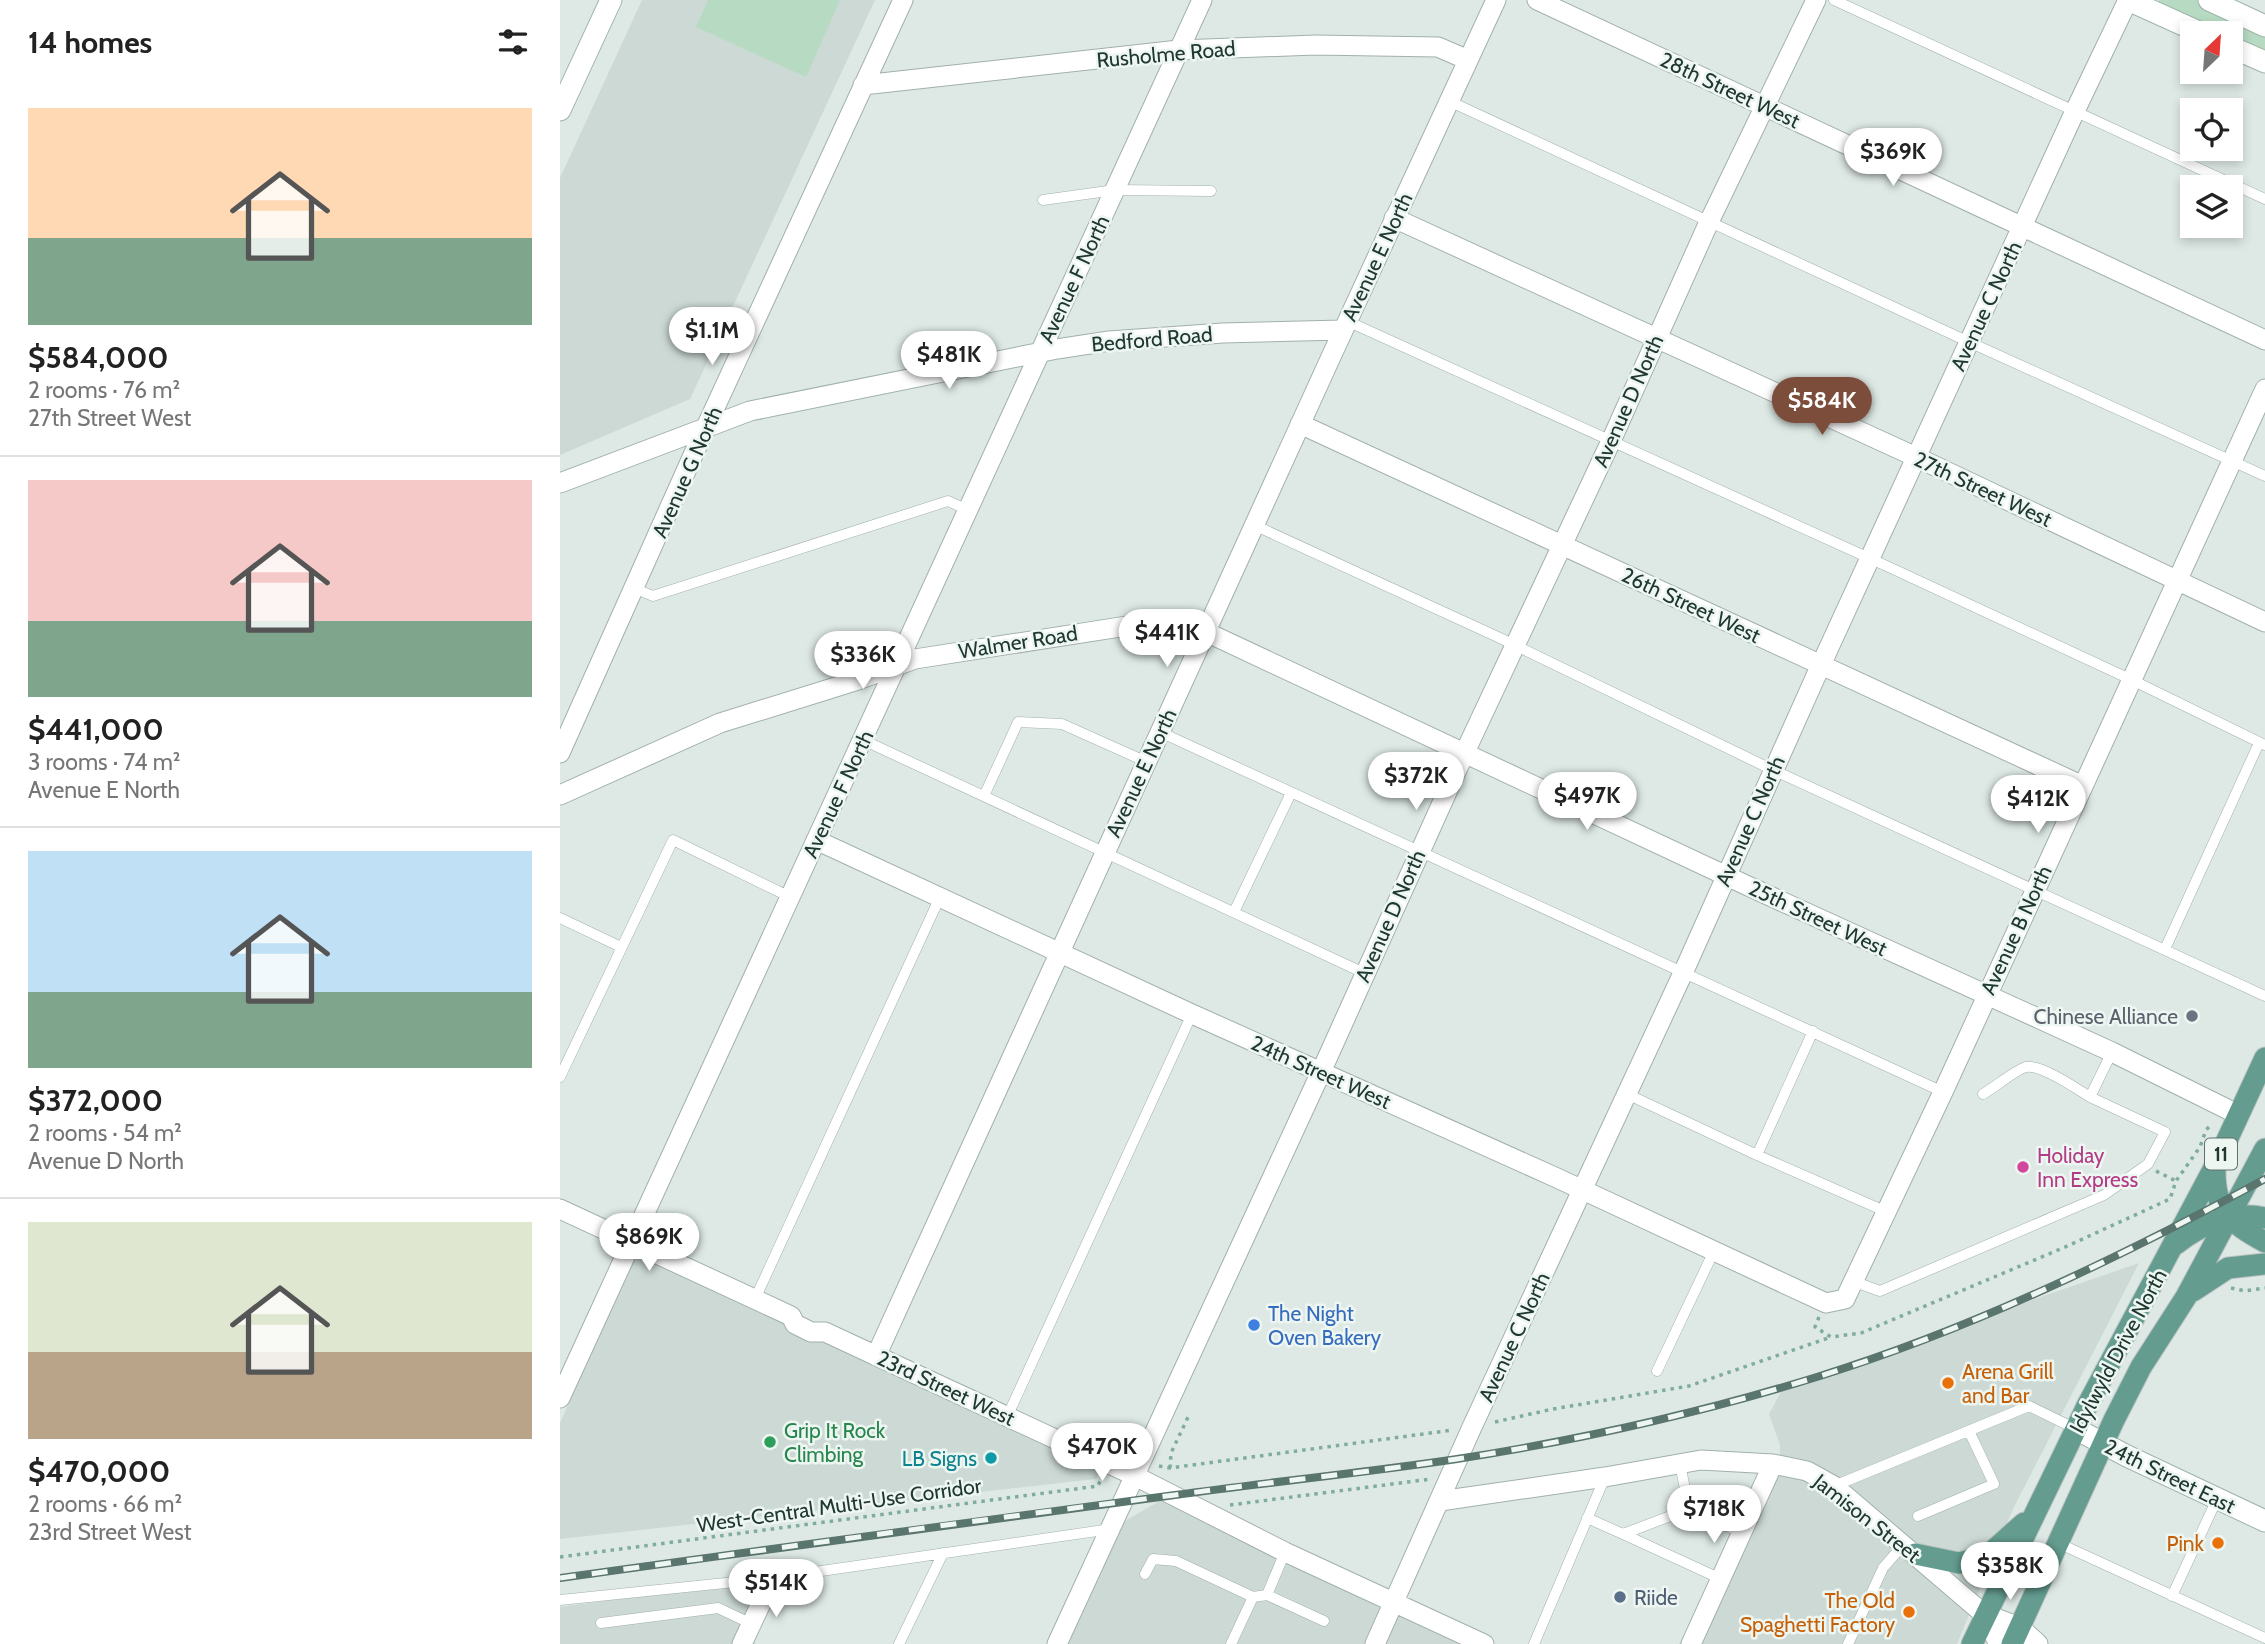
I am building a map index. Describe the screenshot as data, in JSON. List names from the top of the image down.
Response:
{
  "streets": {
    "main road": ["11", "Idylwyld Drive North"],
    "street": [
      "Rusholme Road",
      "28th Street West",
      "Avenue E North",
      "Avenue F North",
      "Avenue C North",
      "Bedford Road",
      "Avenue D North",
      "Avenue G North",
      "27th Street West",
      "26th Street West",
      "Walmer Road",
      "25th Street West",
      "Avenue B North",
      "24th Street West",
      "23rd Street West",
      "24th Street East",
      "Jamison Street"
    ],
    "path": ["West-Central Multi-Use Corridor"]
  },
  "crossings": [
    ["Rusholme Road", "Avenue E North"],
    ["Rusholme Road", "Avenue F North"],
    ["Rusholme Road", "Avenue G North"],
    ["28th Street West", "Avenue C North"],
    ["28th Street West", "Avenue D North"],
    ["Avenue E North", "Bedford Road"],
    ["Avenue E North", "27th Street West"],
    ["Avenue E North", "26th Street West"],
    ["Avenue E North", "Walmer Road"],
    ["Avenue E North", "25th Street West"],
    ["Avenue E North", "24th Street West"],
    ["Avenue E North", "23rd Street West"],
    ["Avenue F North", "Bedford Road"],
    ["Avenue F North", "Walmer Road"],
    ["Avenue F North", "24th Street West"],
    ["Avenue F North", "23rd Street West"],
    ["Avenue C North", "27th Street West"],
    ["Avenue C North", "26th Street West"],
    ["Avenue C North", "25th Street West"],
    ["Avenue C North", "24th Street West"],
    ["Avenue C North", "23rd Street West"],
    ["Avenue C North", "Jamison Street"],
    ["Bedford Road", "Avenue G North"],
    ["Avenue D North", "27th Street West"],
    ["Avenue D North", "26th Street West"],
    ["Avenue D North", "25th Street West"],
    ["Avenue D North", "24th Street West"],
    ["Avenue D North", "23rd Street West"],
    ["27th Street West", "Avenue B North"],
    ["26th Street West", "Avenue B North"],
    ["Walmer Road", "25th Street West"],
    ["25th Street West", "Avenue B North"],
    ["25th Street West", "Idylwyld Drive North"],
    ["Avenue B North", "24th Street West"],
    ["Idylwyld Drive North", "24th Street East"],
    ["Idylwyld Drive North", "Jamison Street"],
    ["23rd Street West", "West-Central Multi-Use Corridor"]
  ],
  "places": [
    "Chinese Alliance",
    "Holiday Inn Express",
    "The Night Oven Bakery",
    "Arena Grill and Bar",
    "Grip It Rock Climbing",
    "LB Signs",
    "Pink",
    "Riide",
    "The Old Spaghetti Factory"
  ],
  "north": "top right",
  "page": {
    "heading": "14 homes",
    "list": [
      {
        "name": "$584,000",
        "note": "2 rooms · 76 m² · 27th Street West"
      },
      {
        "name": "$441,000",
        "note": "3 rooms · 74 m² · Avenue E North"
      },
      {
        "name": "$372,000",
        "note": "2 rooms · 54 m² · Avenue D North"
      },
      {
        "name": "$470,000",
        "note": "2 rooms · 66 m² · 23rd Street West"
      }
    ],
    "price": [
      "$369K",
      "$1.1M",
      "$481K",
      "$584K",
      "$441K",
      "$336K",
      "$372K",
      "$497K",
      "$412K",
      "$869K",
      "$470K",
      "$718K",
      "$358K",
      "$514K"
    ]
  }
}
